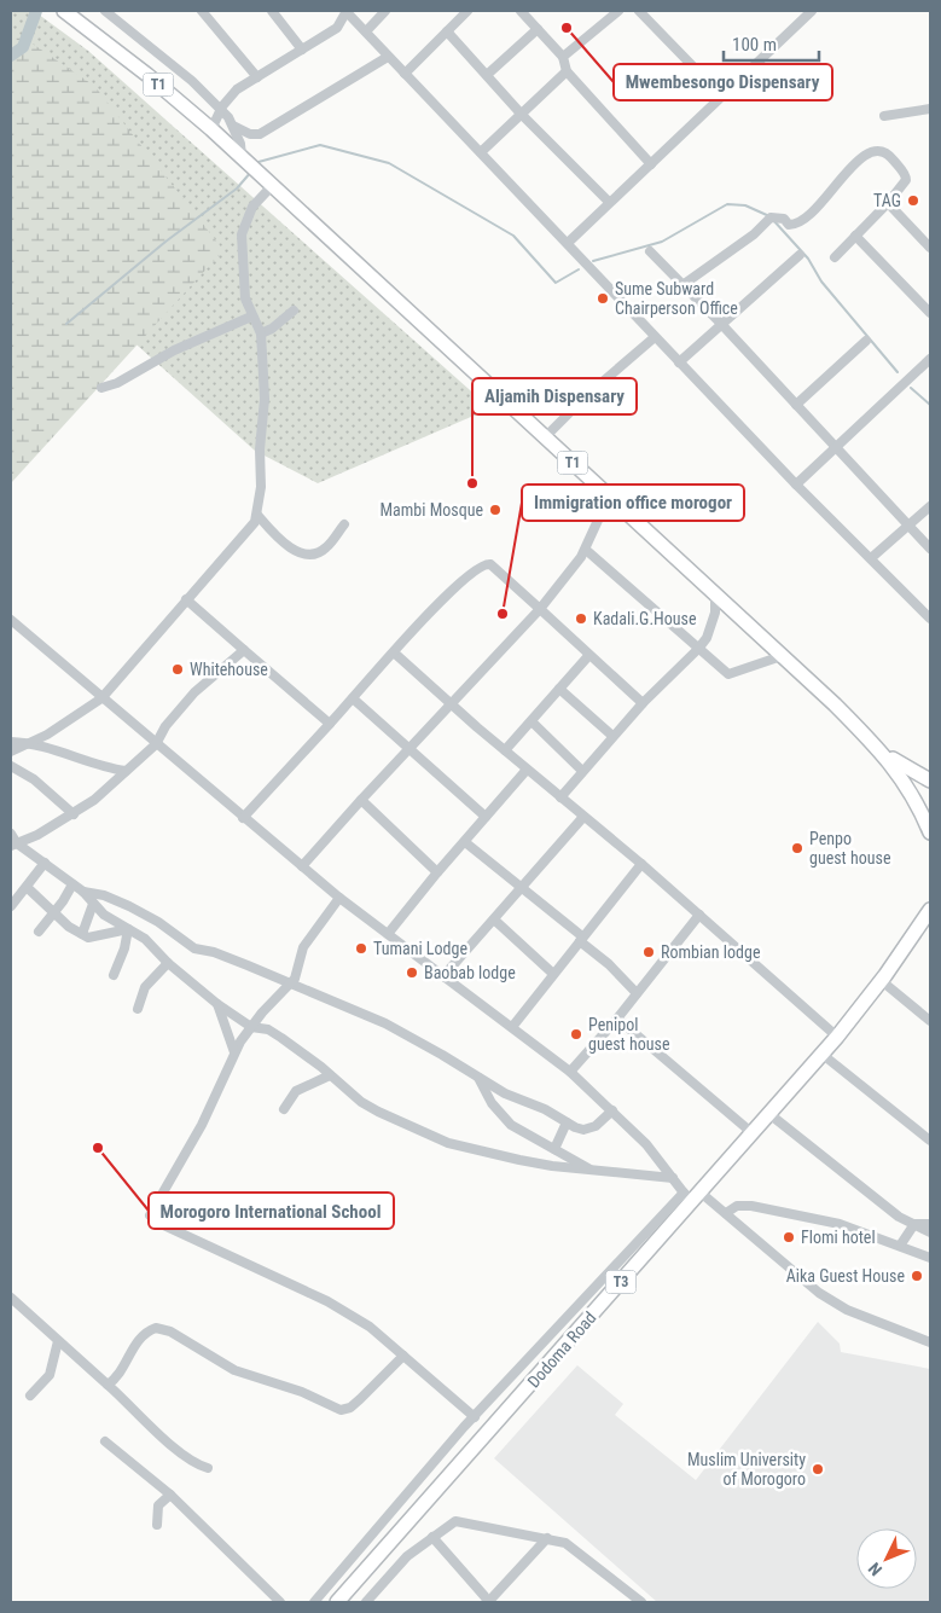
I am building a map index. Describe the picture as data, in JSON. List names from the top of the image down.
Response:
{
  "streets": {
    "highway": ["T1", "T3", "Dodoma Road"]
  },
  "places": [
    "Mwembesongo Dispensary",
    "TAG",
    "Sume Subward Chairperson Office",
    "Aljamih Dispensary",
    "Mambi Mosque",
    "Immigration office morogor",
    "Kadali.G.House",
    "Whitehouse",
    "Penpo guest house",
    "Tumani Lodge",
    "Rombian lodge",
    "Baobab lodge",
    "Penipol guest house",
    "Morogoro International School",
    "Flomi hotel",
    "Aika Guest House",
    "Muslim University of Morogoro"
  ],
  "scale_bar": "100 m",
  "north": "bottom left"
}
